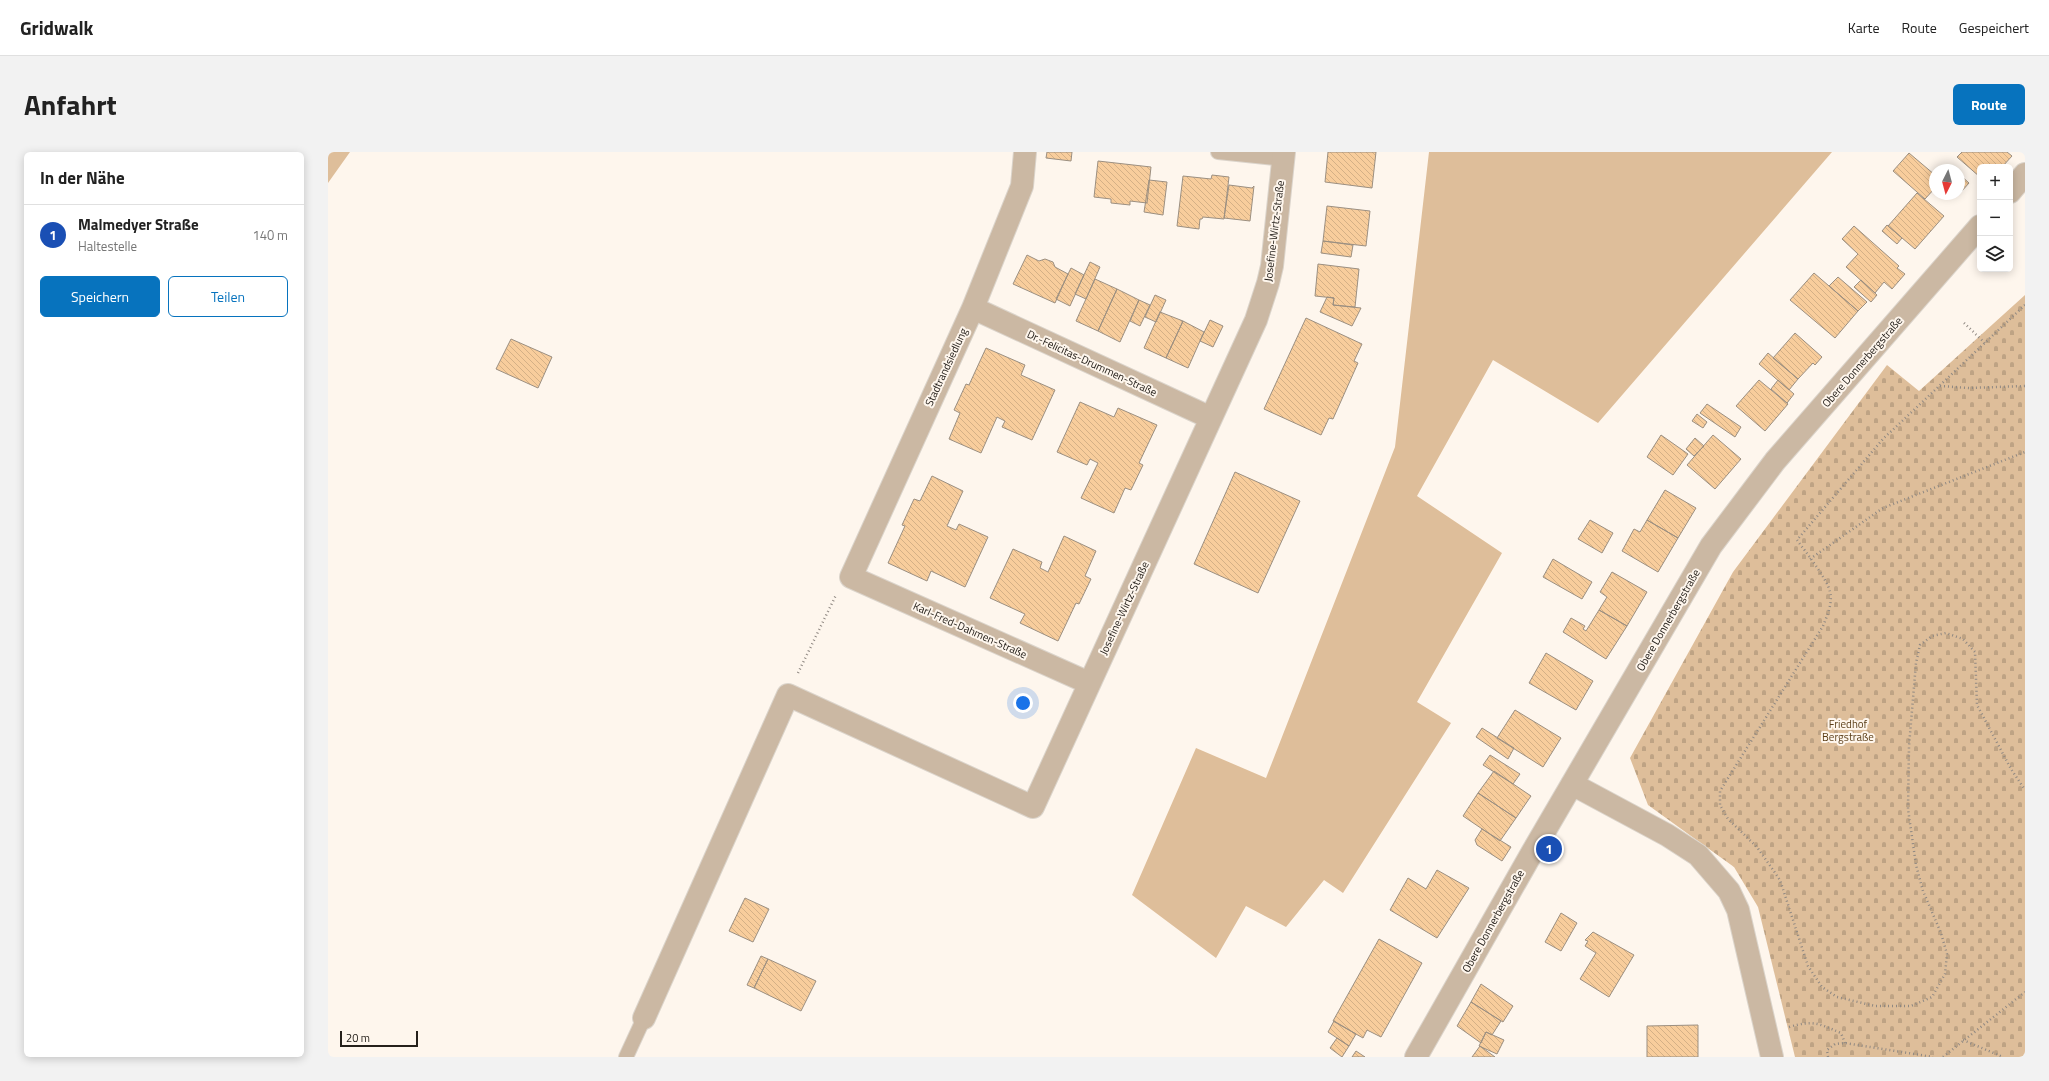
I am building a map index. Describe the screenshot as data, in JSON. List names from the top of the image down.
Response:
{
  "streets": {
    "street": [
      "Josefine-Wirtz-Straße",
      "Obere Donnerbergstraße",
      "Dr.-Felicitas-Drummen-Straße",
      "Stadtrandsiedlung",
      "Karl-Fred-Dahmen-Straße"
    ]
  },
  "crossings": [
    ["Josefine-Wirtz-Straße", "Dr.-Felicitas-Drummen-Straße"],
    ["Josefine-Wirtz-Straße", "Karl-Fred-Dahmen-Straße"],
    ["Dr.-Felicitas-Drummen-Straße", "Stadtrandsiedlung"],
    ["Stadtrandsiedlung", "Karl-Fred-Dahmen-Straße"]
  ],
  "parks": ["Friedhof Bergstraße"],
  "scale_bar": "20 m",
  "north": "bottom",
  "page": {
    "header": "Gridwalk",
    "nav": ["Karte", "Route", "Gespeichert"],
    "title": "Anfahrt",
    "buttons": [
      "Route",
      ["Speichern", "Teilen"]
    ],
    "heading": "In der Nähe",
    "map_buttons": ["+", "−"],
    "list": [
      {
        "mark": "1",
        "name": "Malmedyer Straße",
        "note": "Haltestelle",
        "value": "140 m"
      }
    ],
    "pins": "1",
    "scale": "20 m"
  }
}
